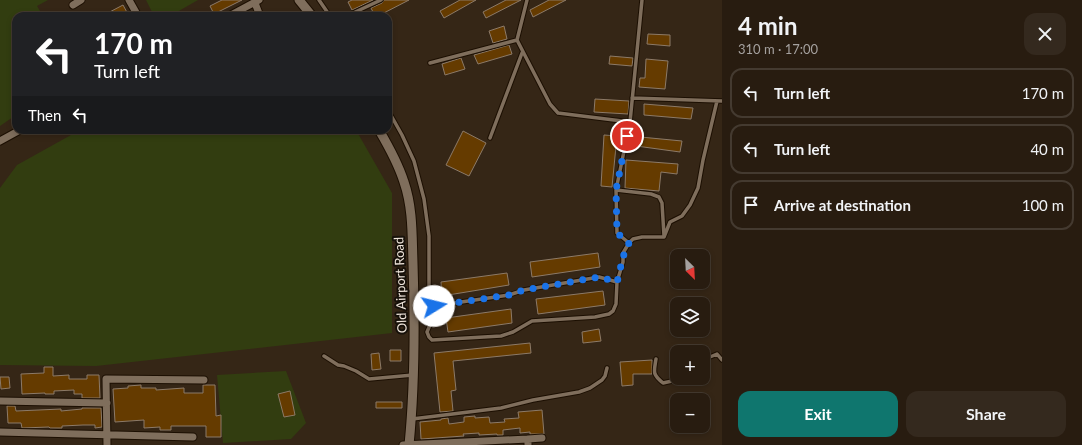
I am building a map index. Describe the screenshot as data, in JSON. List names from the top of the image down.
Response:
{
  "streets": {
    "main road": ["Old Airport Road"]
  },
  "north": "bottom right",
  "page": {
    "heading": ["4 min", "310 m · 17:00"],
    "turn": ["170 m", "Turn left"],
    "list": [
      {
        "name": "Turn left",
        "value": "170 m"
      },
      {
        "name": "Turn left",
        "value": "40 m"
      },
      {
        "name": "Arrive at destination",
        "value": "100 m"
      }
    ],
    "then": "Then",
    "map_buttons": ["+", "−"],
    "buttons": ["Exit", "Share"]
  }
}
